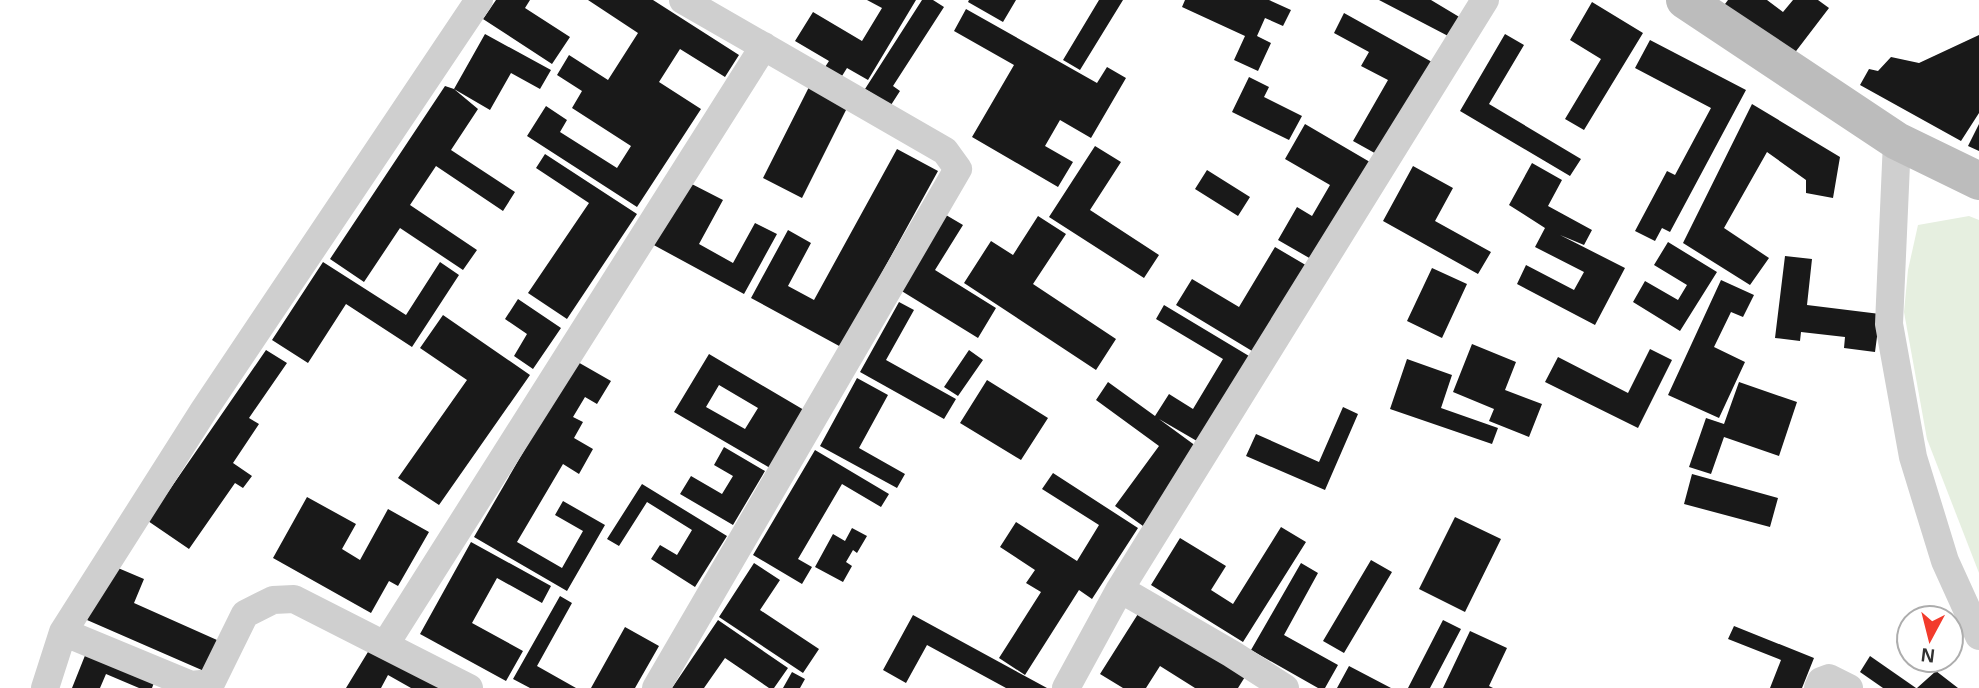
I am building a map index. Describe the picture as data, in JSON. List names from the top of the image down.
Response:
{
  "north": "bottom"
}
